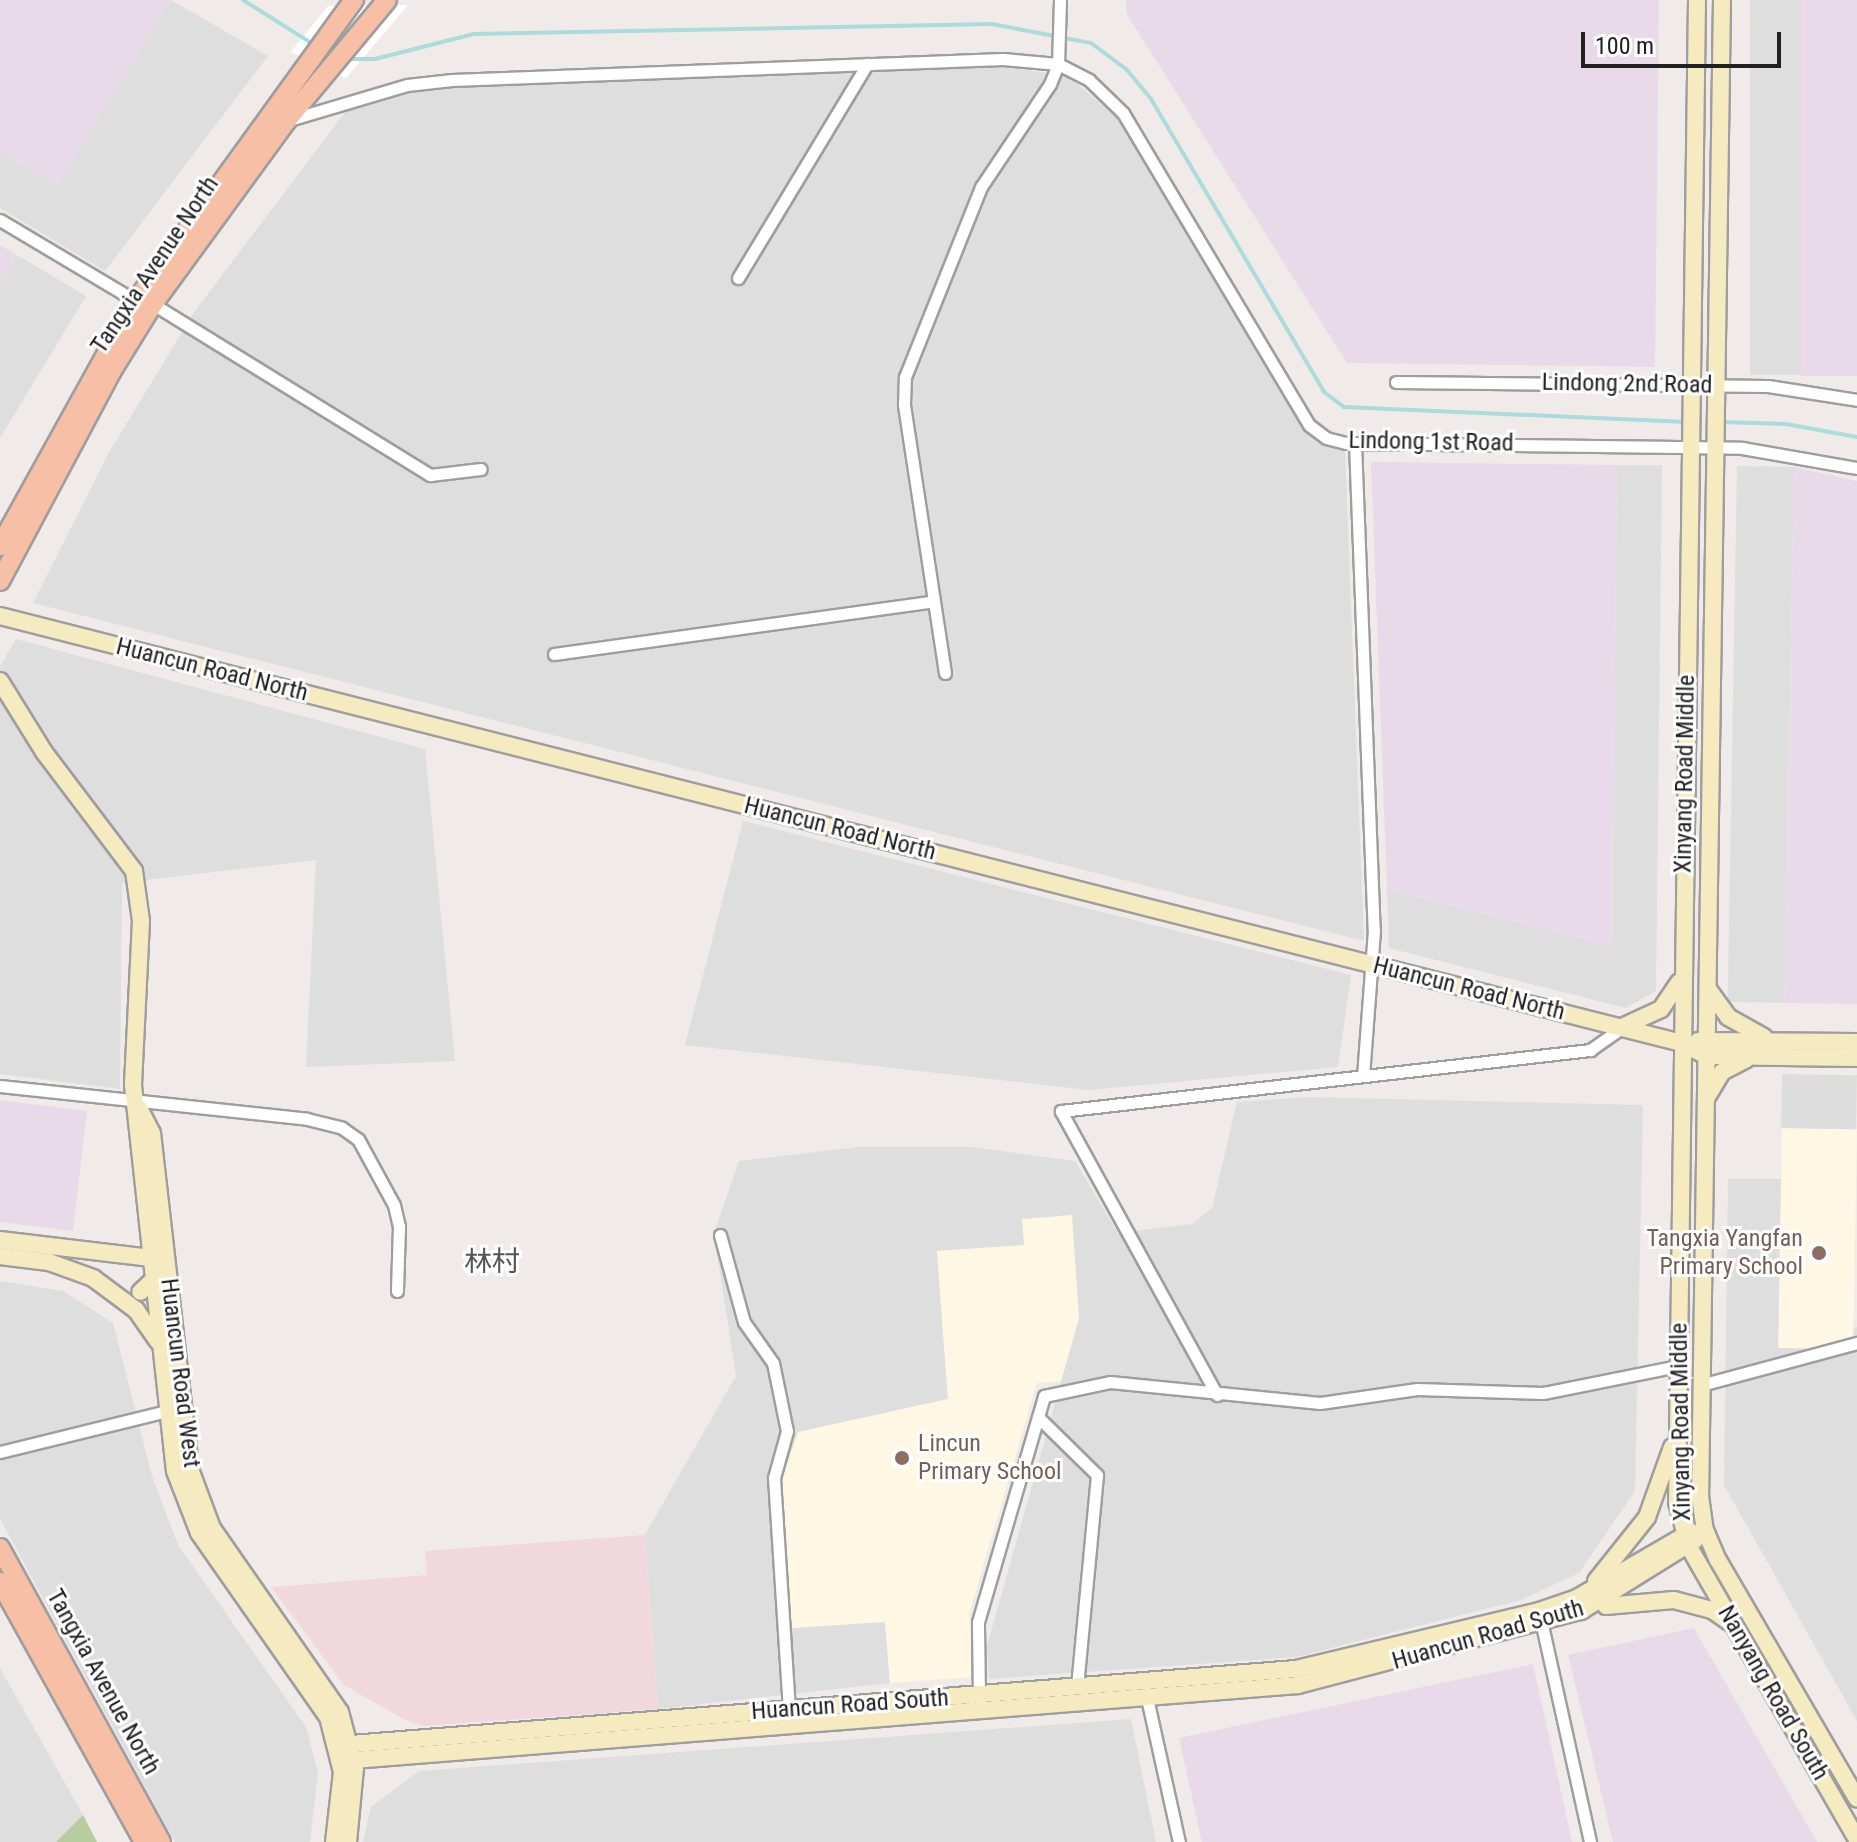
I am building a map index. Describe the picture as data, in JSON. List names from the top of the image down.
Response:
{
  "streets": {
    "main road": [
      "Tangxia Avenue North",
      "Huancun Road North",
      "Xinyang Road Middle",
      "Huancun Road West",
      "Huancun Road South",
      "Nanyang Road South"
    ],
    "street": ["Lindong 2nd Road", "Lindong 1st Road"]
  },
  "crossings": [
    ["Lindong 2nd Road", "Xinyang Road Middle"],
    ["Lindong 1st Road", "Xinyang Road Middle"],
    ["Huancun Road North", "Xinyang Road Middle"],
    ["Xinyang Road Middle", "Huancun Road South"],
    ["Xinyang Road Middle", "Nanyang Road South"],
    ["Huancun Road West", "Huancun Road South"],
    ["Huancun Road South", "Nanyang Road South"]
  ],
  "districts": ["林村"],
  "places": ["Tangxia Yangfan Primary School", "Lincun Primary School"],
  "scale_bar": "100 m"
}
